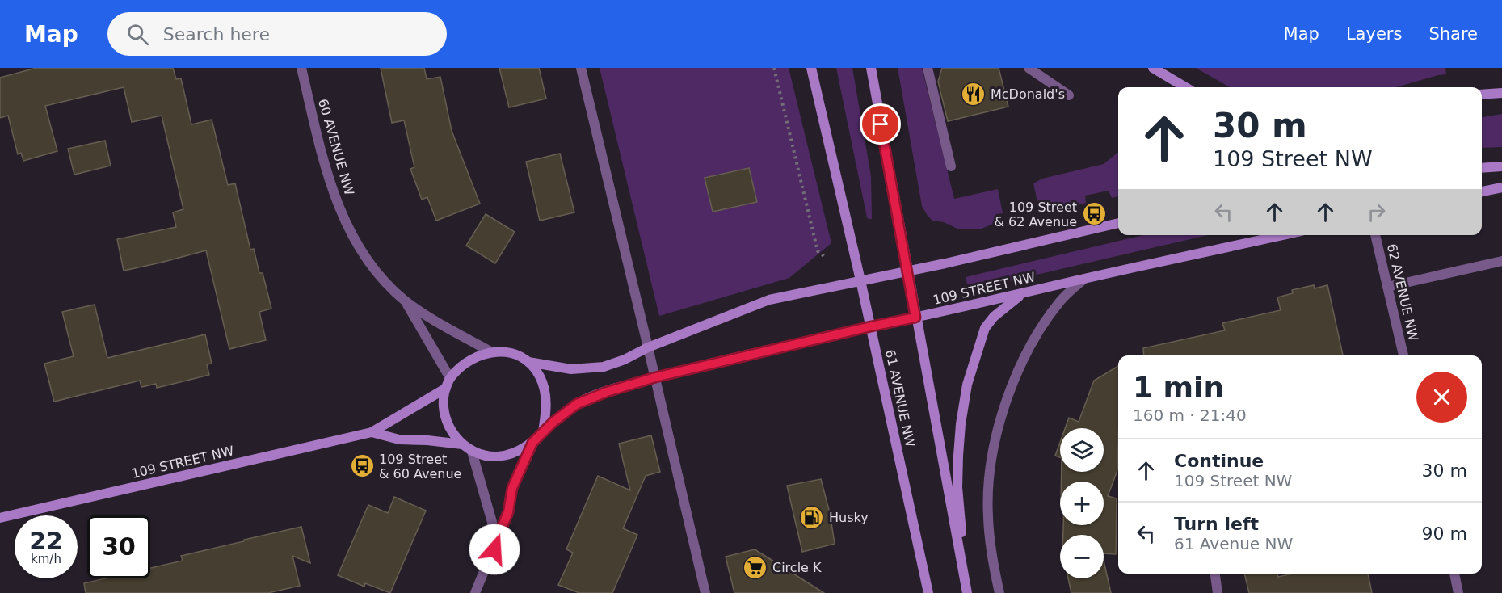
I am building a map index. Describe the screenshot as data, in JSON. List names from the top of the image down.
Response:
{
  "streets": {
    "main road": ["109 STREET NW", "61 AVENUE NW"],
    "street": ["60 AVENUE NW", "62 AVENUE NW"]
  },
  "crossings": [
    ["60 AVENUE NW", "109 STREET NW"],
    ["109 STREET NW", "61 AVENUE NW"]
  ],
  "places": {
    "restaurant": ["McDonald's"],
    "bus stop": ["109 Street & 62 Avenue", "109 Street & 60 Avenue"],
    "fuel station": ["Husky"],
    "supermarket": ["Circle K"]
  },
  "page": {
    "header": "Map",
    "search": "Search here",
    "nav": ["Map", "Layers", "Share"],
    "turn": ["30 m", "109 Street NW"],
    "heading": ["1 min", "160 m · 21:40"],
    "map_buttons": ["+", "−"],
    "list": [
      {
        "name": "Continue",
        "note": "109 Street NW",
        "value": "30 m"
      },
      {
        "name": "Turn left",
        "note": "61 Avenue NW",
        "value": "90 m"
      }
    ],
    "speed": "22 km/h",
    "limit": "30"
  }
}
